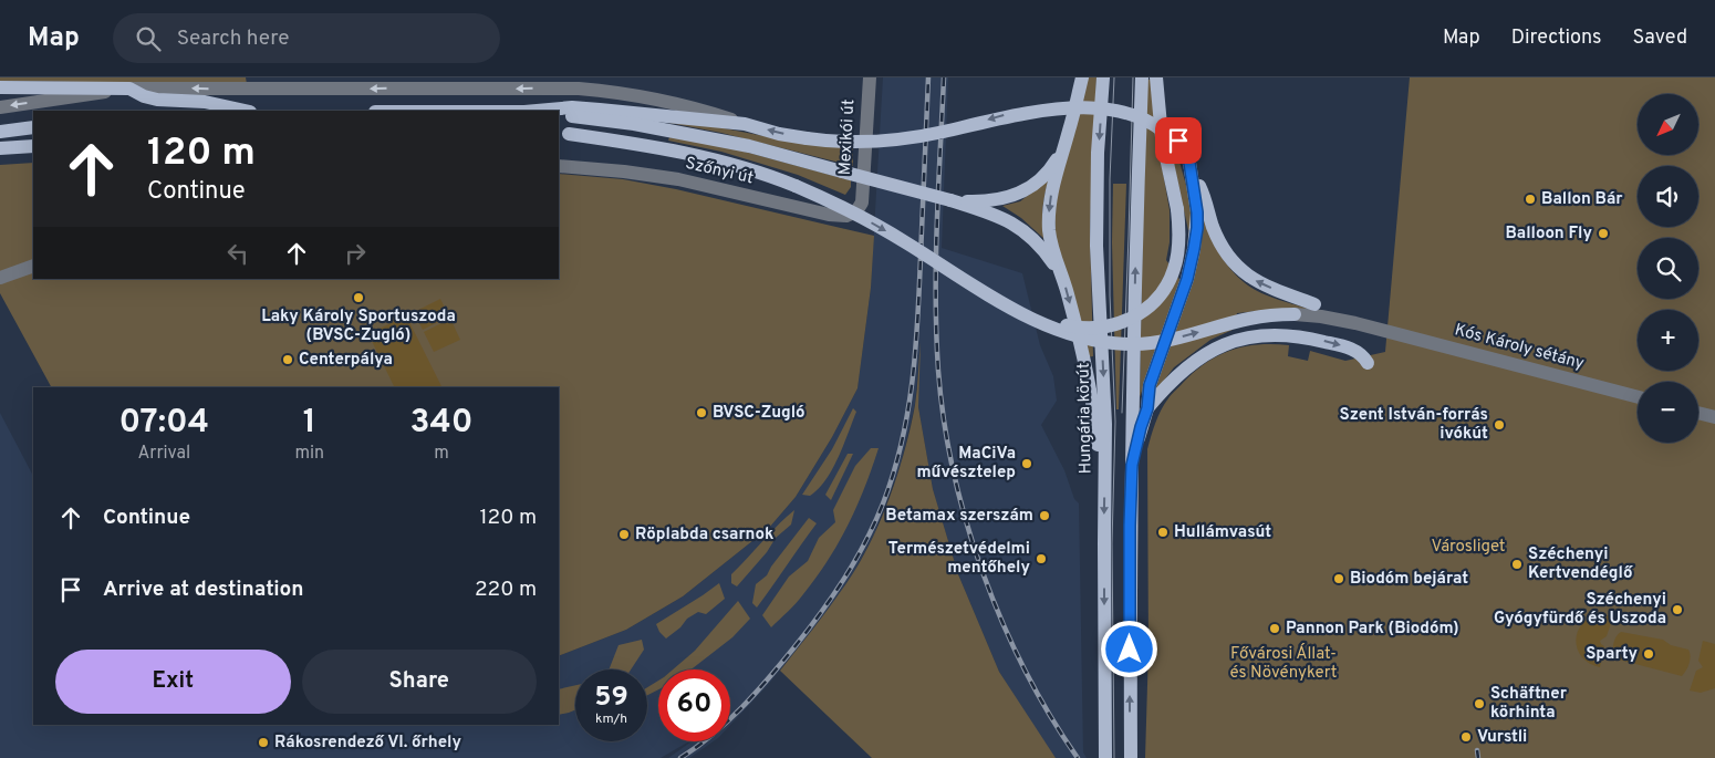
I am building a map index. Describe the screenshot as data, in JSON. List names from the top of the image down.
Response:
{
  "streets": {
    "main road": ["Hungária körút"],
    "street": ["Mexikói út", "Szőnyi út", "Kós Károly sétány"]
  },
  "crossings": [
    ["Mexikói út", "Szőnyi út"]
  ],
  "parks": ["Városliget", "Fővárosi Állat- és Növénykert"],
  "places": [
    "Ballon Bár",
    "Balloon Fly",
    "Laky Károly Sportuszoda (BVSC-Zugló)",
    "Centerpálya",
    "BVSC-Zugló",
    "Szent István-forrás ivókút",
    "MaCiVa művésztelep",
    "Betamax szerszám",
    "Hullámvasút",
    "Röplabda csarnok",
    "Természetvédelmi mentőhely",
    "Széchenyi Kertvendéglő",
    "Biodóm bejárat",
    "Széchenyi Gyógyfürdő és Uszoda",
    "Pannon Park (Biodóm)",
    "Sparty",
    "Schäftner körhinta",
    "Vurstli",
    "Rákosrendező VI. őrhely"
  ],
  "north": "bottom left",
  "page": {
    "header": "Map",
    "search": "Search here",
    "nav": ["Map", "Directions", "Saved"],
    "map_buttons": ["+", "−"],
    "turn": ["120 m", "Continue"],
    "eta": [
      "07:04",
      "Arrival",
      "1",
      "min",
      "340",
      "m"
    ],
    "list": [
      {
        "name": "Continue",
        "value": "120 m"
      },
      {
        "name": "Arrive at destination",
        "value": "220 m"
      }
    ],
    "buttons": ["Exit", "Share"],
    "speed": "59 km/h",
    "limit": "60"
  }
}
